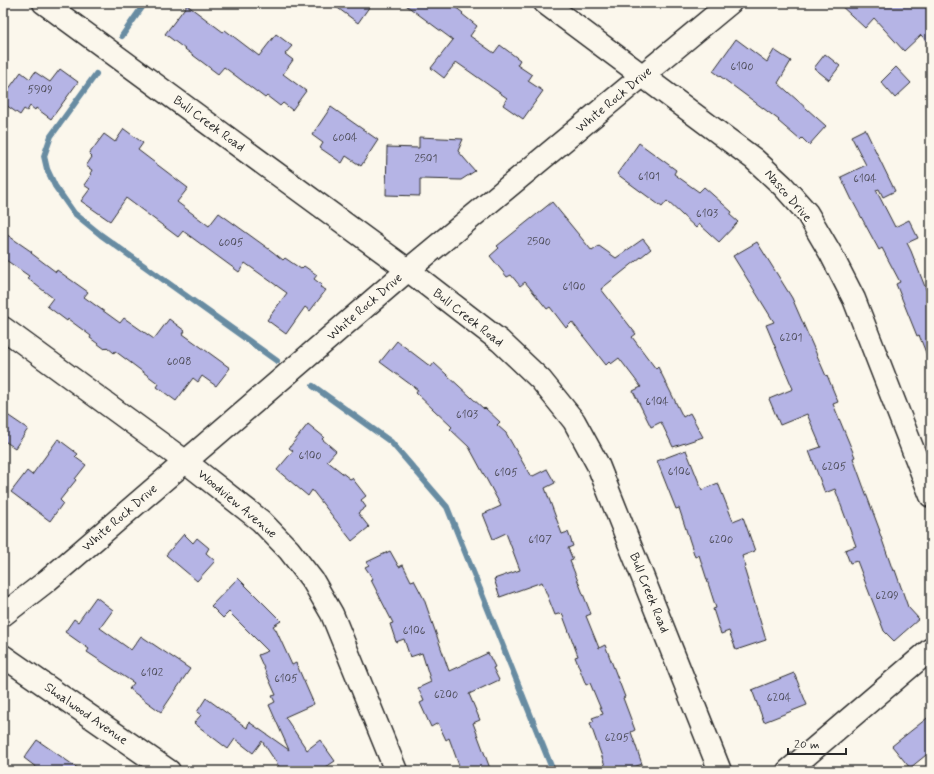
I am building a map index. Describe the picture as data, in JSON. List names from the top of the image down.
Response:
{
  "streets": {
    "street": [
      "White Rock Drive",
      "Bull Creek Road",
      "Nasco Drive",
      "Woodview Avenue",
      "Shoalwood Avenue"
    ]
  },
  "crossings": [
    ["White Rock Drive", "Bull Creek Road"],
    ["White Rock Drive", "Nasco Drive"],
    ["White Rock Drive", "Woodview Avenue"]
  ],
  "house_numbers": [
    "6100",
    "5909",
    "6004",
    "2501",
    "6101",
    "6104",
    "6103",
    "2500",
    "6005",
    "6100",
    "6201",
    "6008",
    "6104",
    "6103",
    "6100",
    "6205",
    "6106",
    "6105",
    "6107",
    "6200",
    "6209",
    "6106",
    "6102",
    "6105",
    "6200",
    "6204",
    "6205"
  ],
  "scale_bar": "20 m"
}
